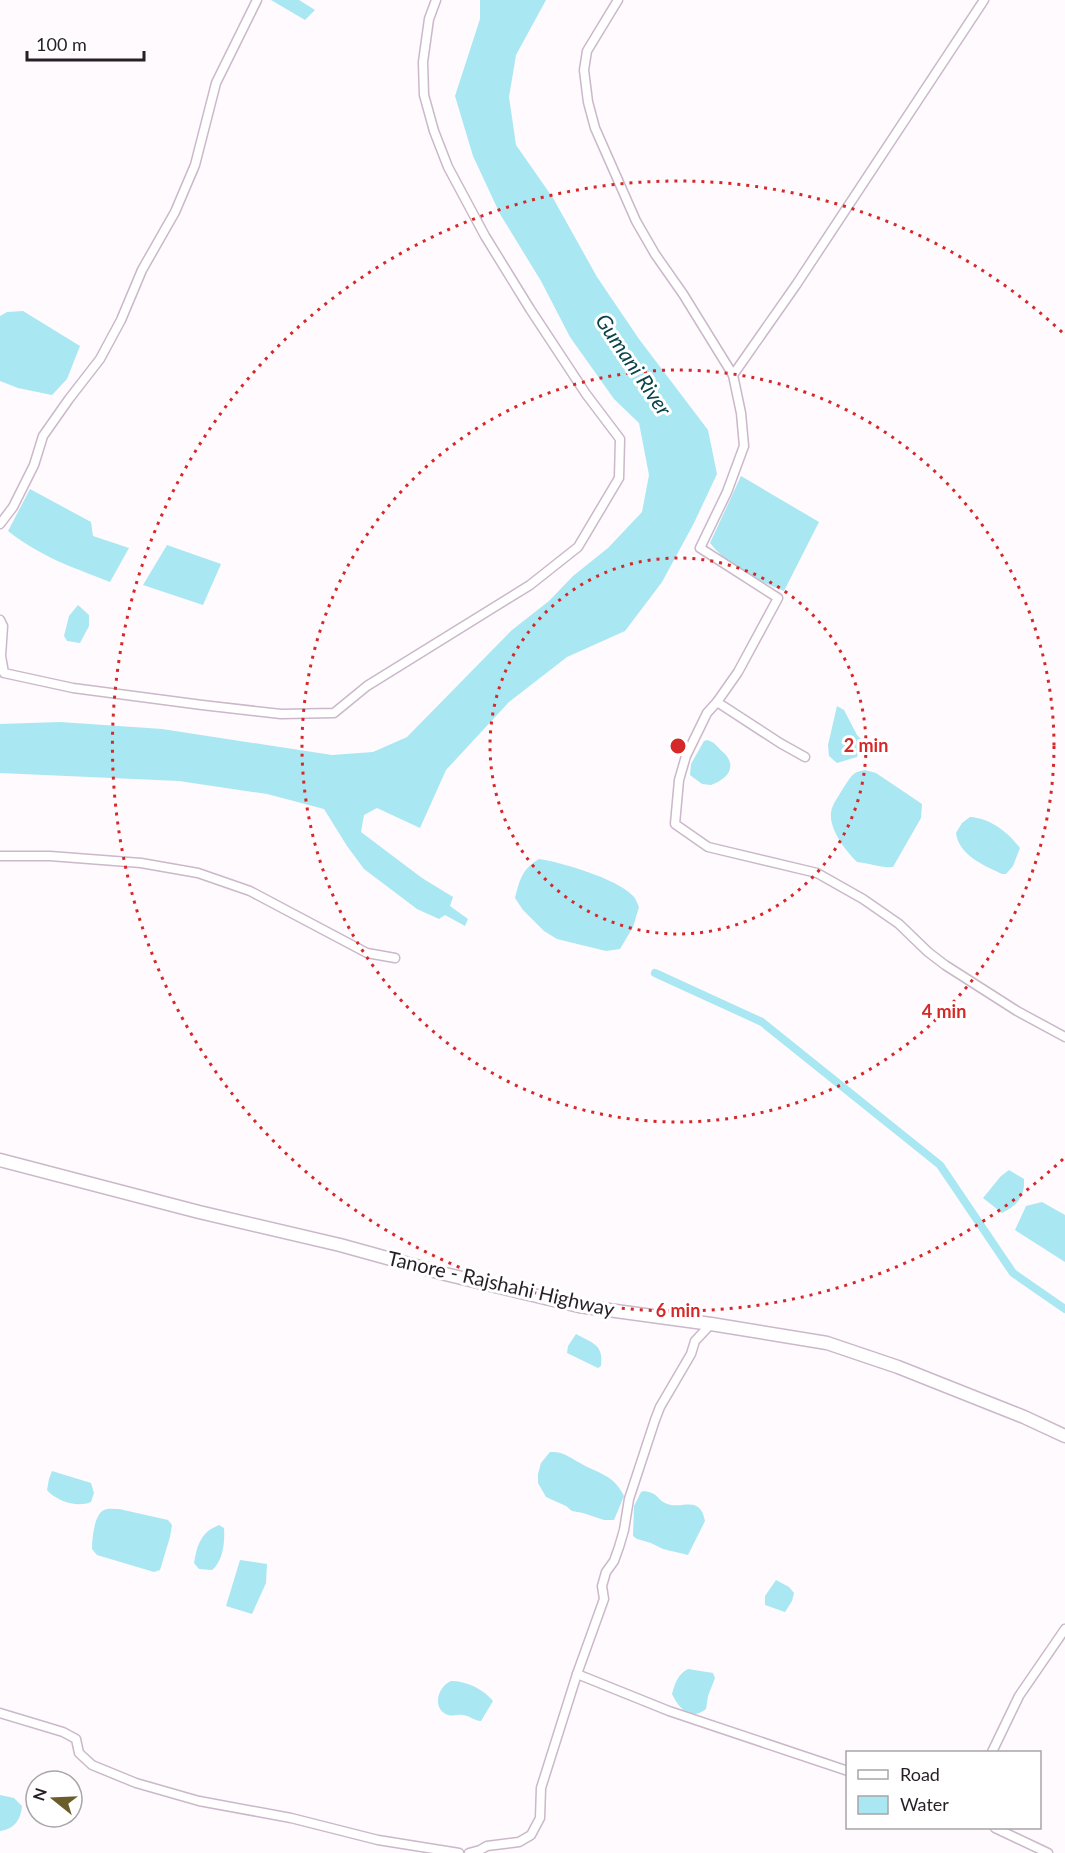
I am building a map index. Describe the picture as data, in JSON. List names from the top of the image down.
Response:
{
  "streets": {
    "main road": ["Tanore - Rajshahi Highway"]
  },
  "water": ["Gumani River"],
  "legend": ["Road", "Water"],
  "scale_bar": "100 m",
  "north": "left",
  "rings": ["2 min", "4 min", "6 min"]
}
